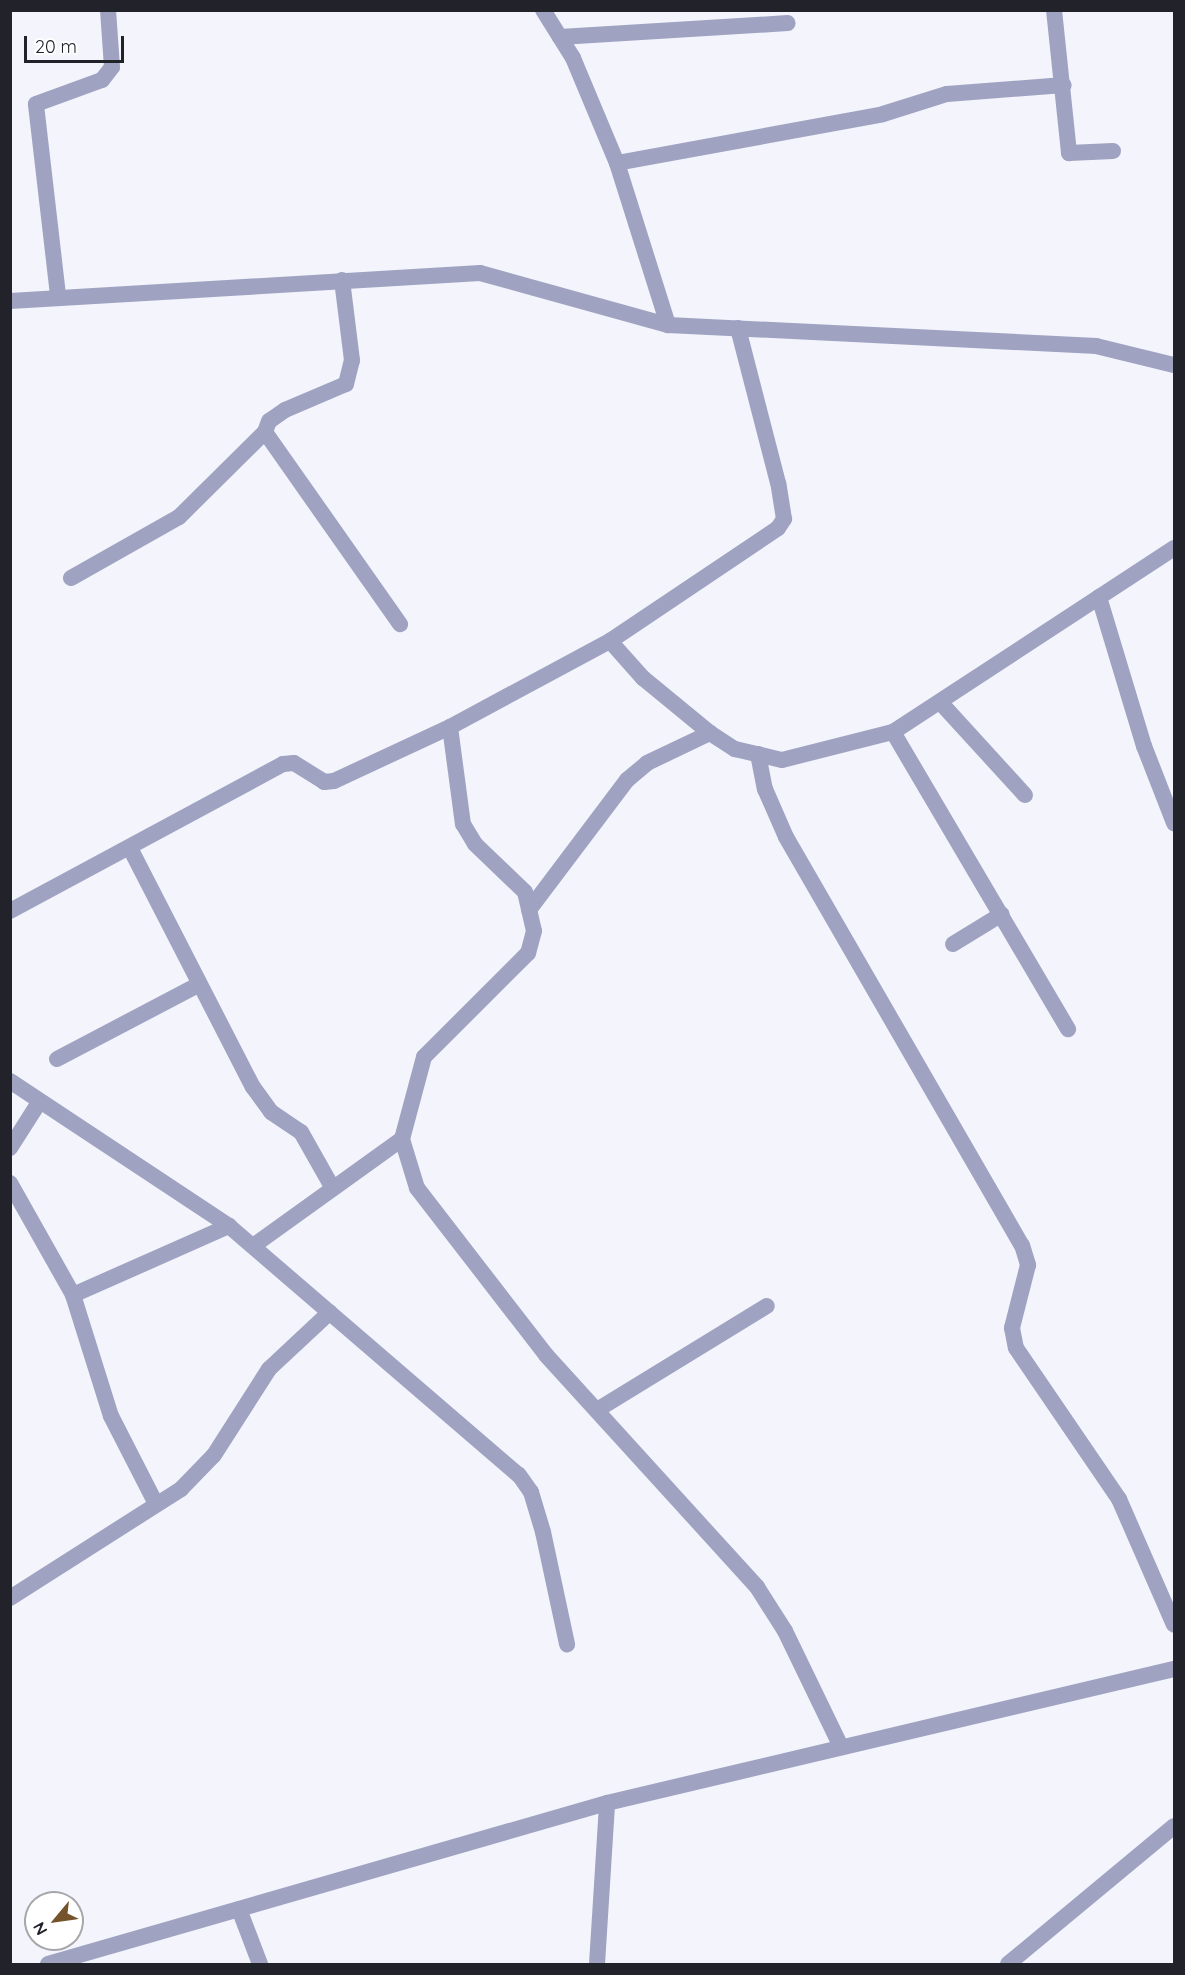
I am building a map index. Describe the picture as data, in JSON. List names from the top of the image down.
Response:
{
  "scale_bar": "20 m",
  "north": "bottom left"
}
